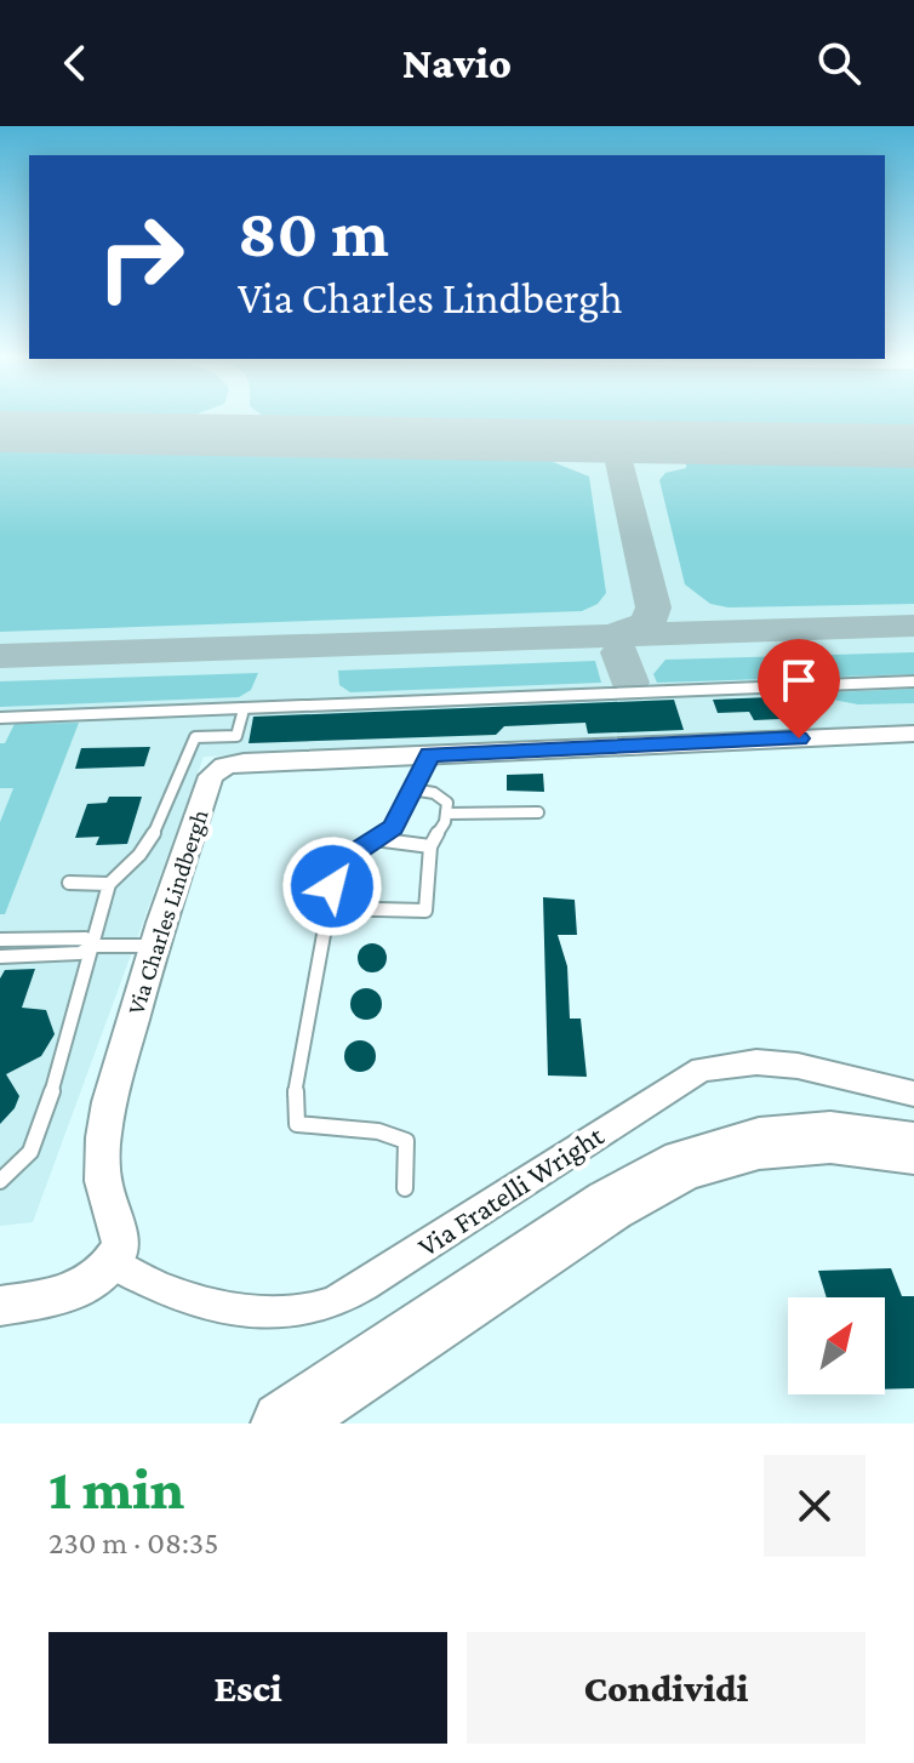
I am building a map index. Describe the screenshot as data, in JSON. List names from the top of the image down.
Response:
{
  "streets": {
    "street": ["Via Charles Lindbergh", "Via Fratelli Wright"]
  },
  "crossings": [
    ["Via Charles Lindbergh", "Via Fratelli Wright"]
  ],
  "north": "top right",
  "page": {
    "header": "Navio",
    "turn": ["80 m", "Via Charles Lindbergh"],
    "heading": ["1 min", "230 m · 08:35"],
    "buttons": ["Esci", "Condividi"]
  }
}
